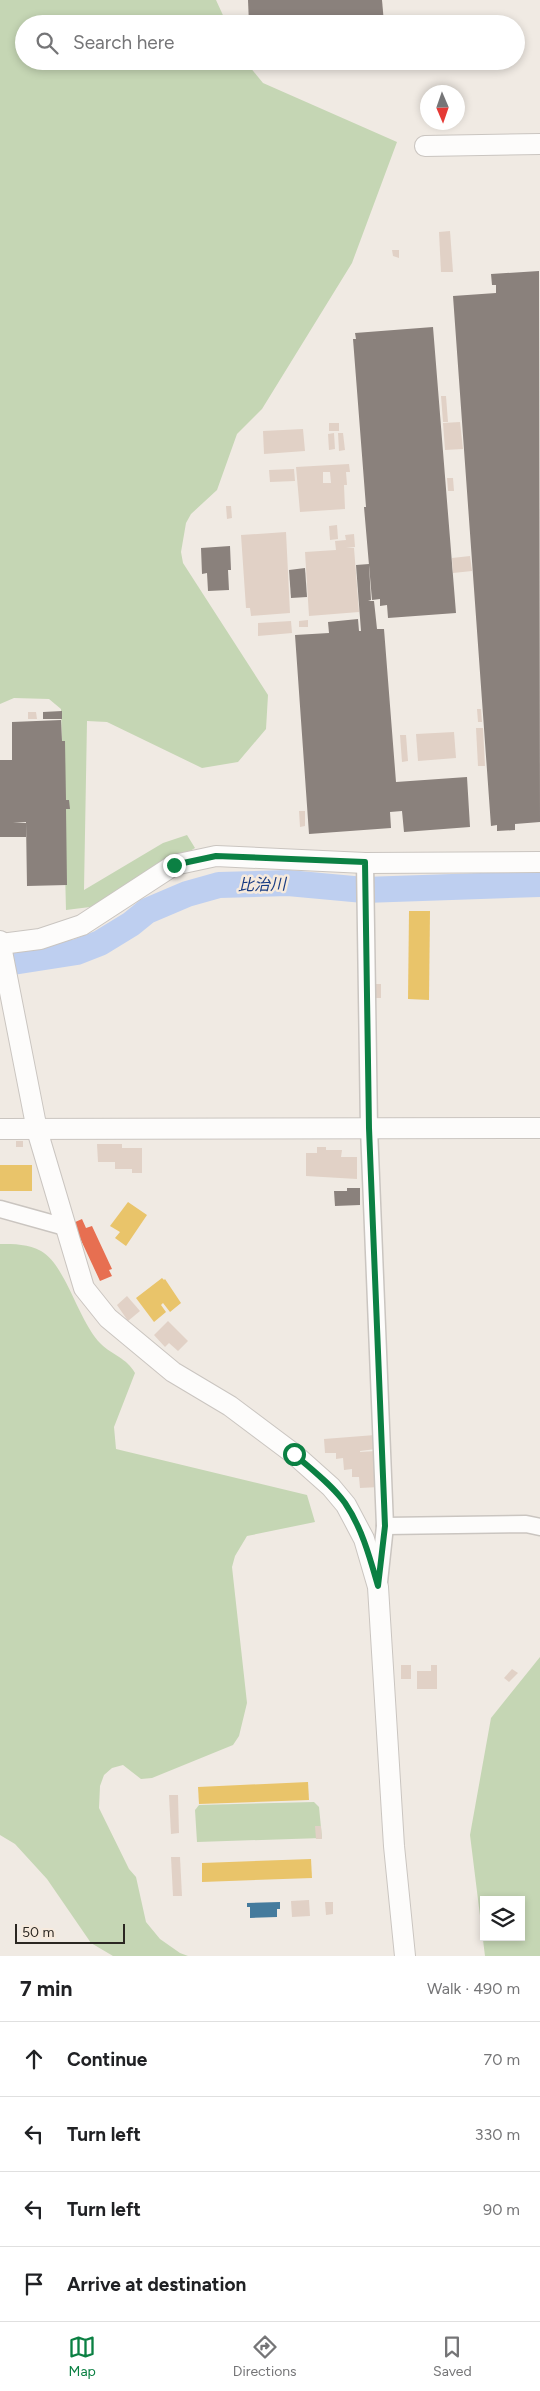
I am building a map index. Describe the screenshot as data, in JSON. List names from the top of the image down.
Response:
{
  "water": ["比治川"],
  "scale_bar": "50 m",
  "north": "bottom",
  "page": {
    "search": "Search here",
    "scale": "50 m",
    "heading": ["7 min", "Walk · 490 m"],
    "list": [
      ["Continue", "70 m"],
      ["Turn left", "330 m"],
      ["Turn left", "90 m"],
      "Arrive at destination"
    ],
    "nav": ["Map", "Directions", "Saved"]
  }
}
